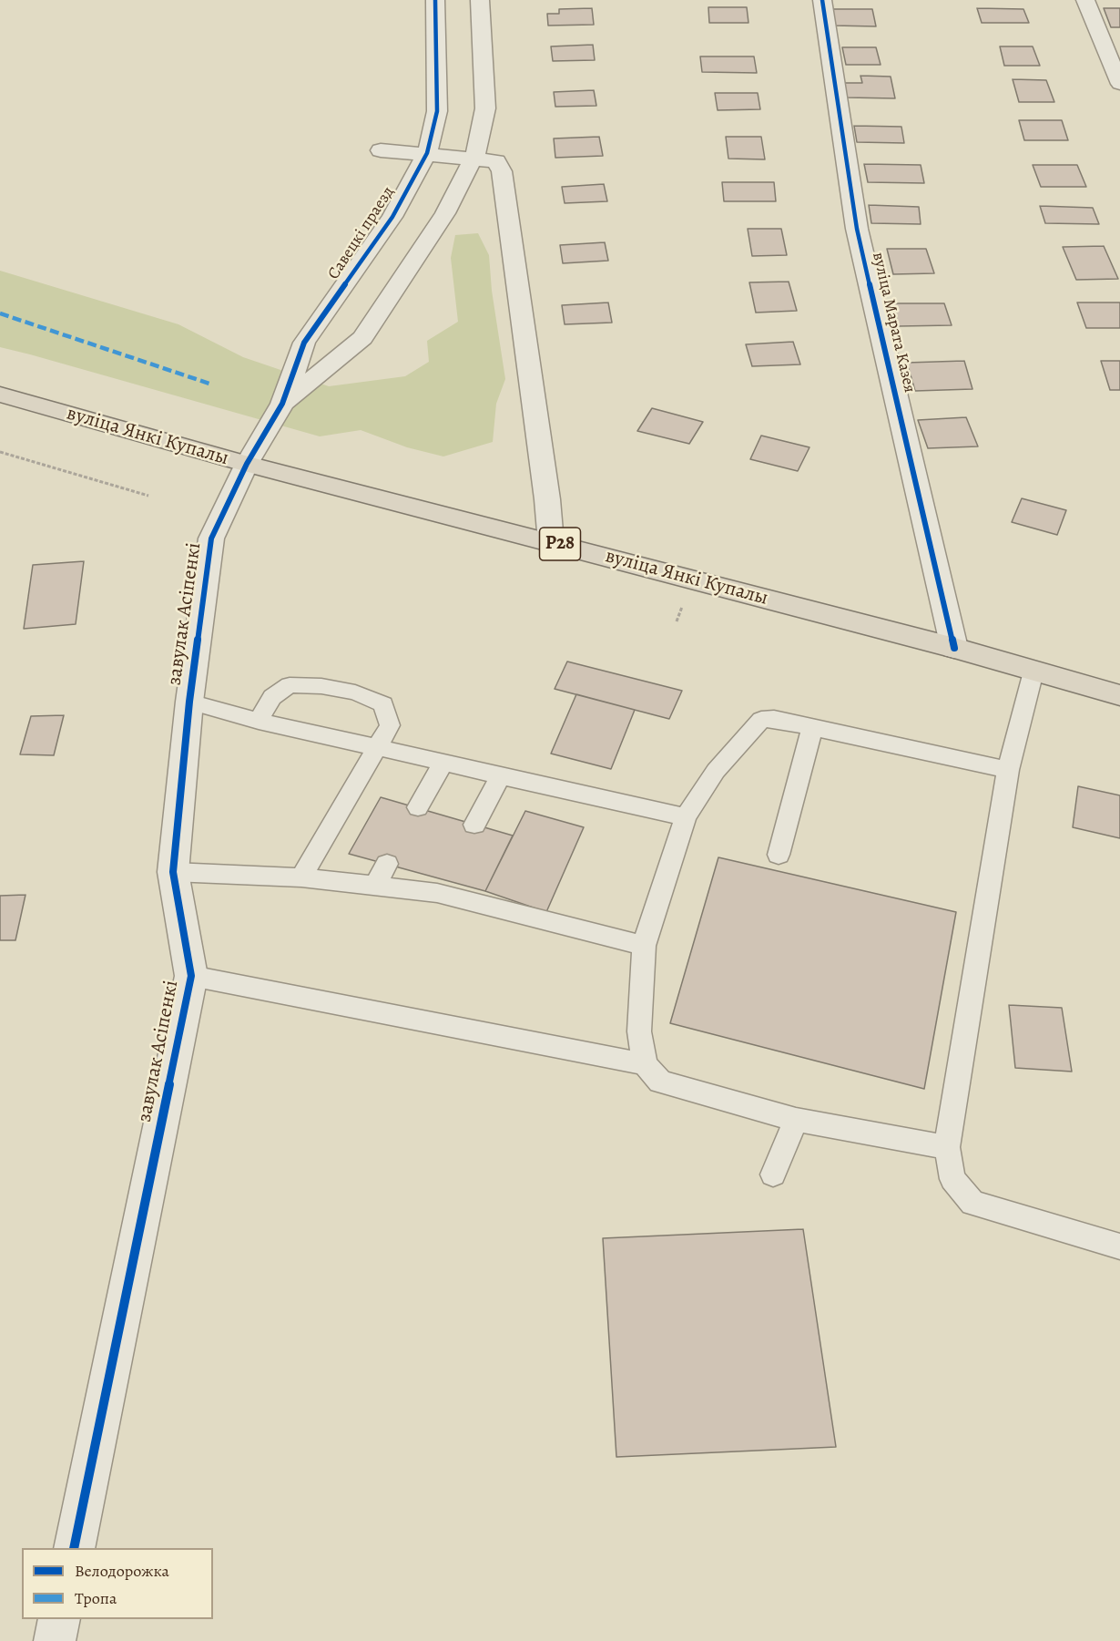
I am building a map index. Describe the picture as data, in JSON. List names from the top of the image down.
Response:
{
  "streets": {
    "main road": ["вуліца Янкі Купалы", "Р28"],
    "street": ["Савецкі праезд", "вуліца Марата Казея", "завулак Асіпенкі"]
  },
  "crossings": [
    ["Савецкі праезд", "вуліца Янкі Купалы"],
    ["Савецкі праезд", "завулак Асіпенкі"],
    ["вуліца Марата Казея", "вуліца Янкі Купалы"],
    ["вуліца Янкі Купалы", "завулак Асіпенкі"]
  ],
  "legend": ["Велодорожка", "Тропа"]
}
